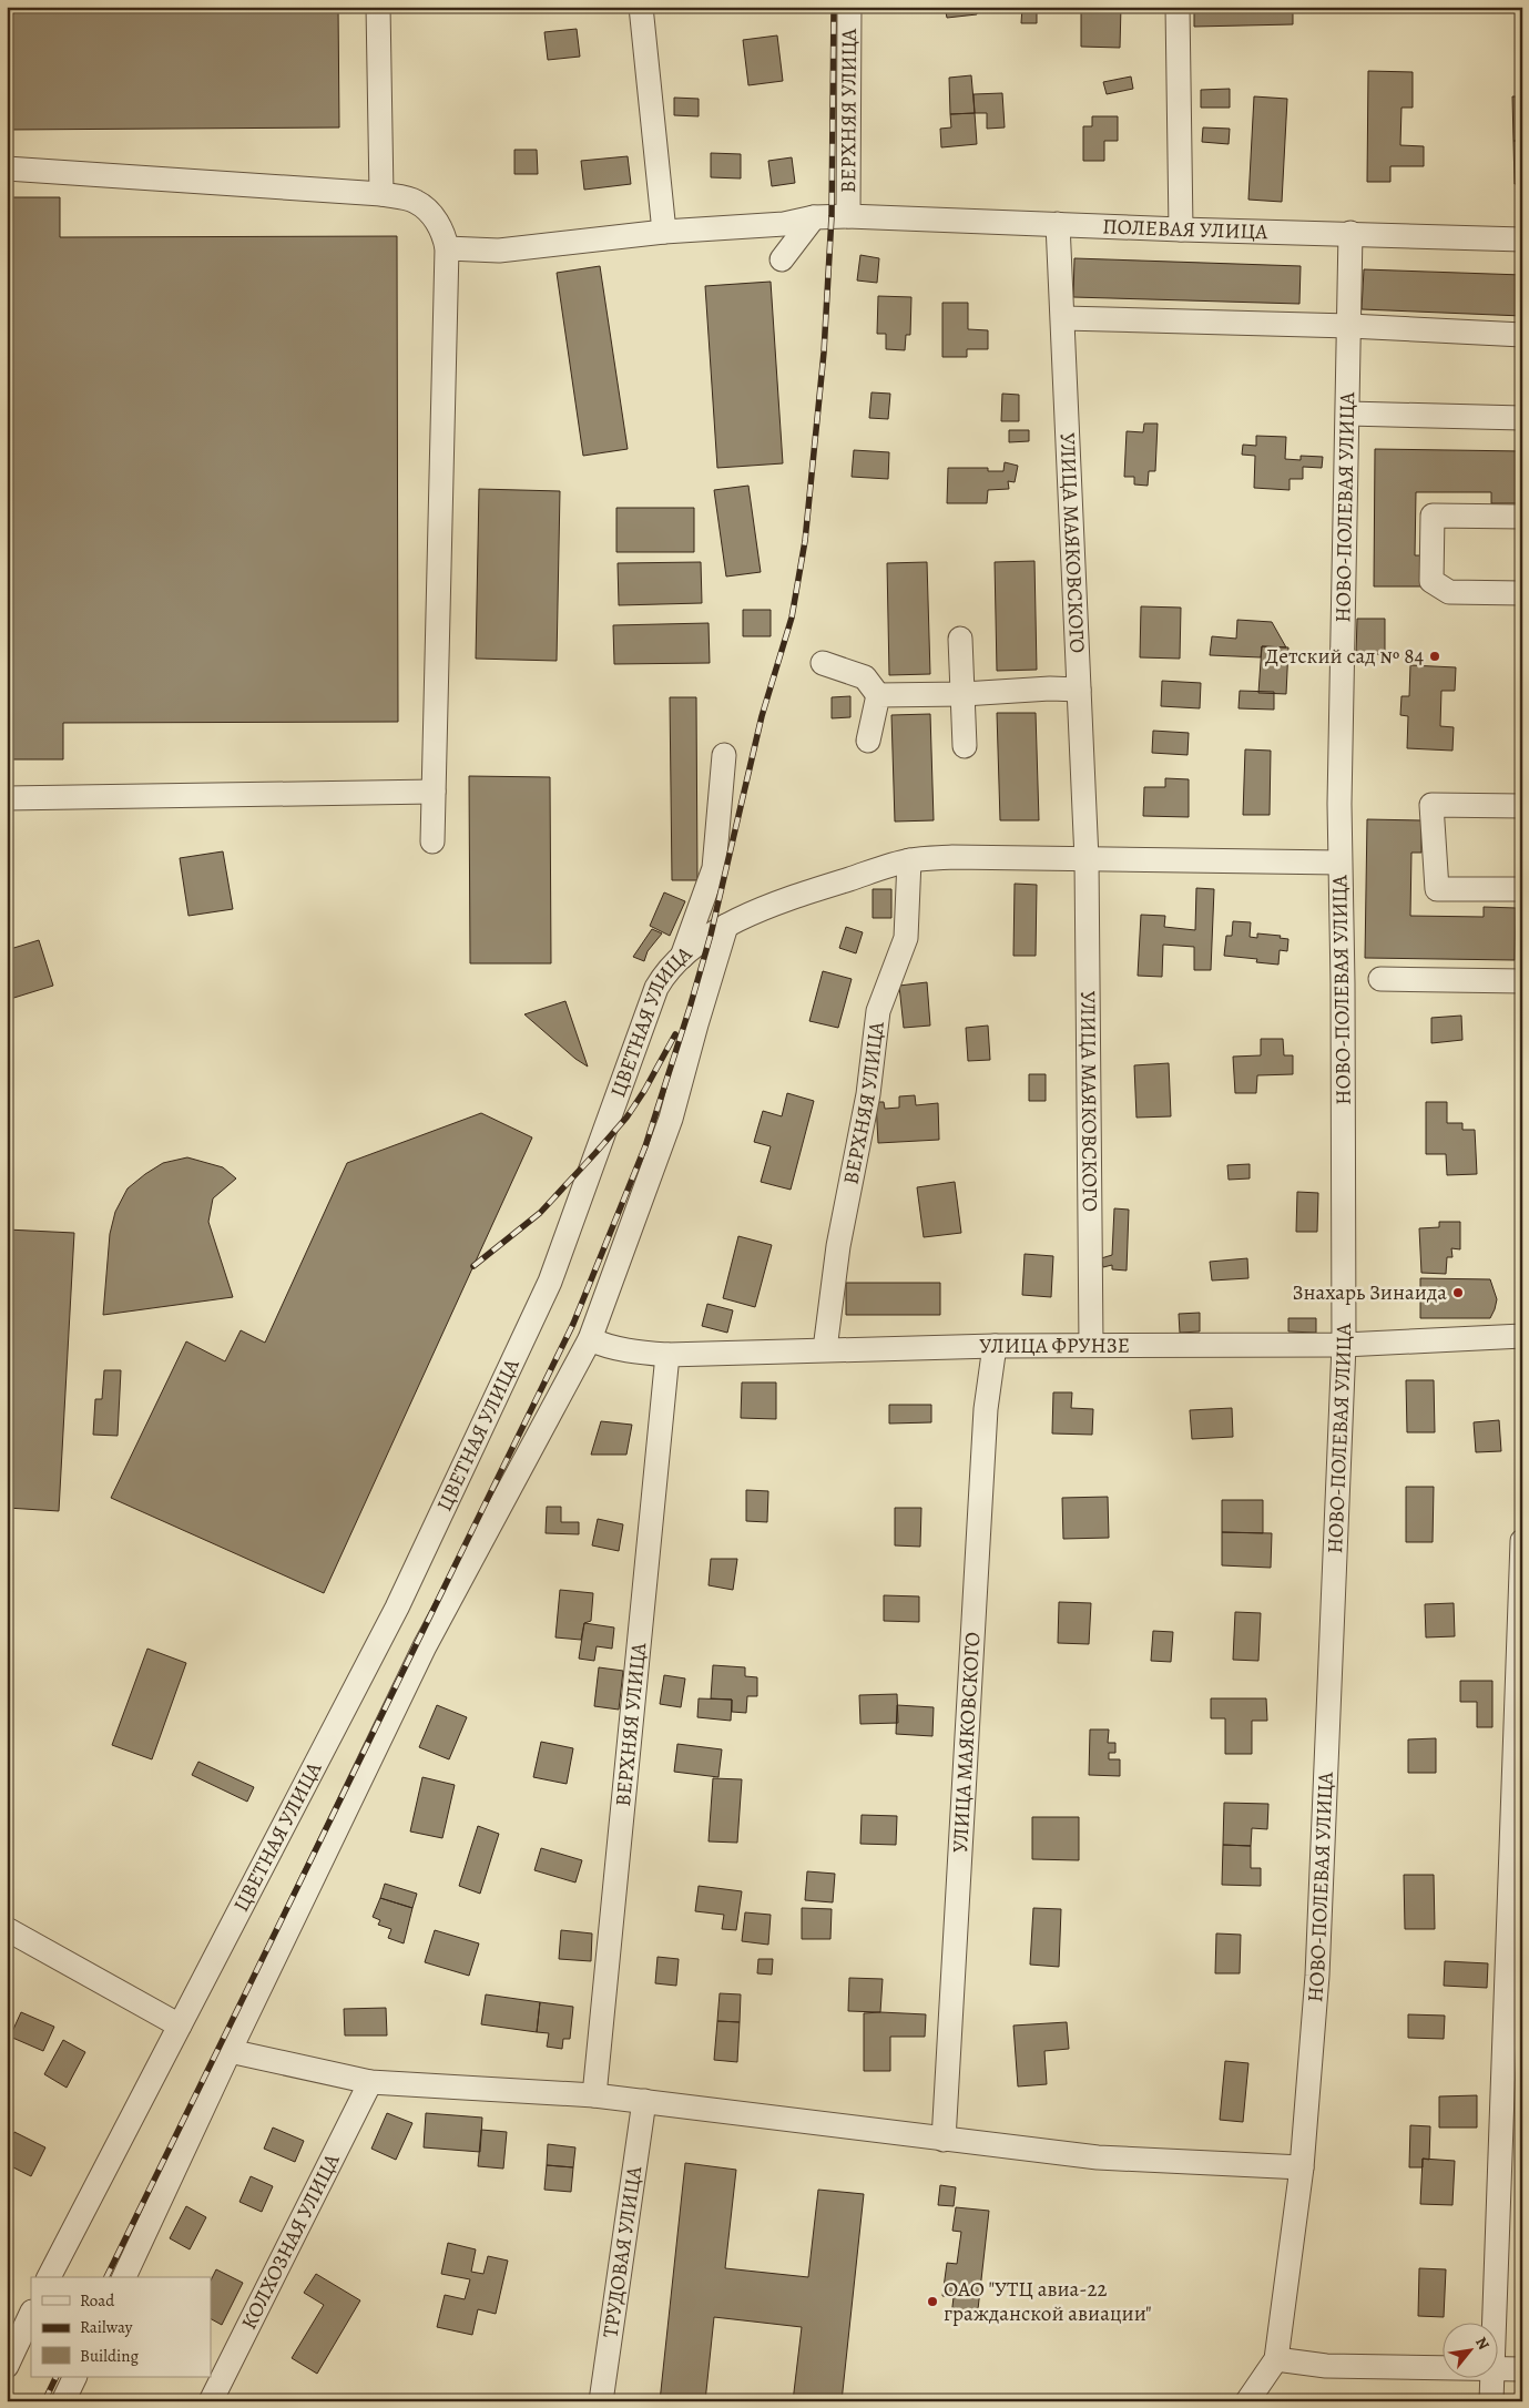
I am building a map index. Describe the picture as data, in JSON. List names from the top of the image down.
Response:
{
  "streets": {
    "street": [
      "ВЕРХНЯЯ УЛИЦА",
      "ПОЛЕВАЯ УЛИЦА",
      "НОВО-ПОЛЕВАЯ УЛИЦА",
      "УЛИЦА МАЯКОВСКОГО",
      "ЦВЕТНАЯ УЛИЦА",
      "УЛИЦА ФРУНЗЕ",
      "КОЛХОЗНАЯ УЛИЦА",
      "ТРУДОВАЯ УЛИЦА"
    ]
  },
  "crossings": [
    ["ВЕРХНЯЯ УЛИЦА", "ПОЛЕВАЯ УЛИЦА"],
    ["ВЕРХНЯЯ УЛИЦА", "ЦВЕТНАЯ УЛИЦА"],
    ["ВЕРХНЯЯ УЛИЦА", "УЛИЦА ФРУНЗЕ"],
    ["ПОЛЕВАЯ УЛИЦА", "НОВО-ПОЛЕВАЯ УЛИЦА"],
    ["ПОЛЕВАЯ УЛИЦА", "УЛИЦА МАЯКОВСКОГО"],
    ["НОВО-ПОЛЕВАЯ УЛИЦА", "УЛИЦА ФРУНЗЕ"],
    ["УЛИЦА МАЯКОВСКОГО", "ЦВЕТНАЯ УЛИЦА"],
    ["УЛИЦА МАЯКОВСКОГО", "УЛИЦА ФРУНЗЕ"]
  ],
  "places": ["Детский сад № 84", "Знахарь Зинаида", "ОАО \"УТЦ авиа-22 гражданской авиации\""],
  "legend": ["Road", "Railway", "Building"],
  "north": "top right"
}
